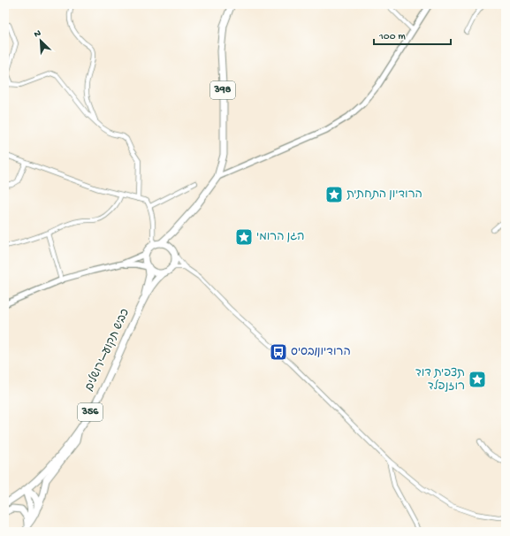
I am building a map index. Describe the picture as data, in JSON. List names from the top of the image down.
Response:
{
  "streets": {
    "main road": ["398", "כביש תקוע–ירושלים", "356"]
  },
  "crossings": [
    ["398", "כביש תקוע–ירושלים"]
  ],
  "places": {
    "place": ["הרודיון התחתית", "הגן הרומי", "תצפית דוד רוזנפלד"],
    "bus stop": ["הרודיון/בסיס"]
  },
  "scale_bar": "100 m",
  "north": "top left"
}
